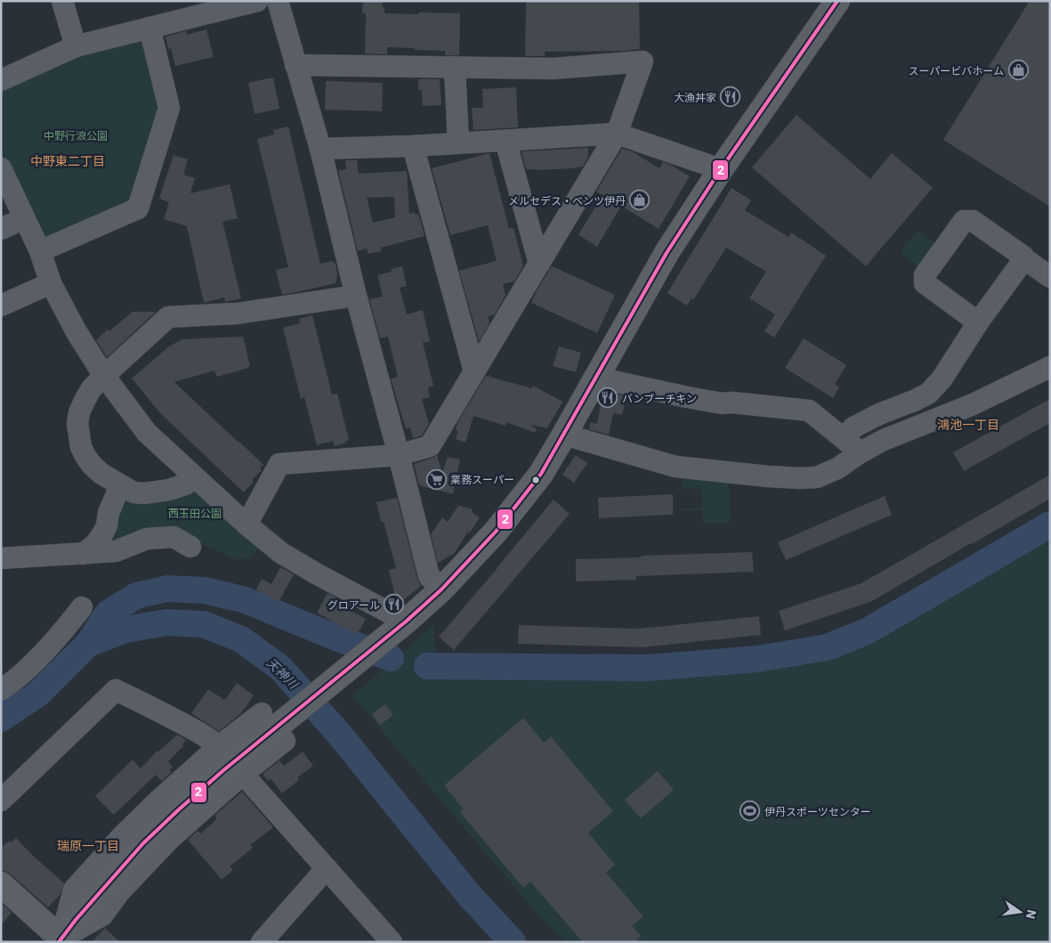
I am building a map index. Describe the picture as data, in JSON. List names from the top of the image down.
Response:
{
  "districts": ["中野東二丁目", "鴻池一丁目", "瑞原一丁目"],
  "water": ["天神川"],
  "parks": ["中野行浪公園", "西玉田公園"],
  "places": {
    "shop": ["スーパービバホーム", "メルセデス・ベンツ伊丹"],
    "restaurant": ["大漁丼家", "バンブーチキン", "グロアール"],
    "supermarket": ["業務スーパー"],
    "sports": ["伊丹スポーツセンター"]
  },
  "lines": ["transit line 2"],
  "north": "right"
}
